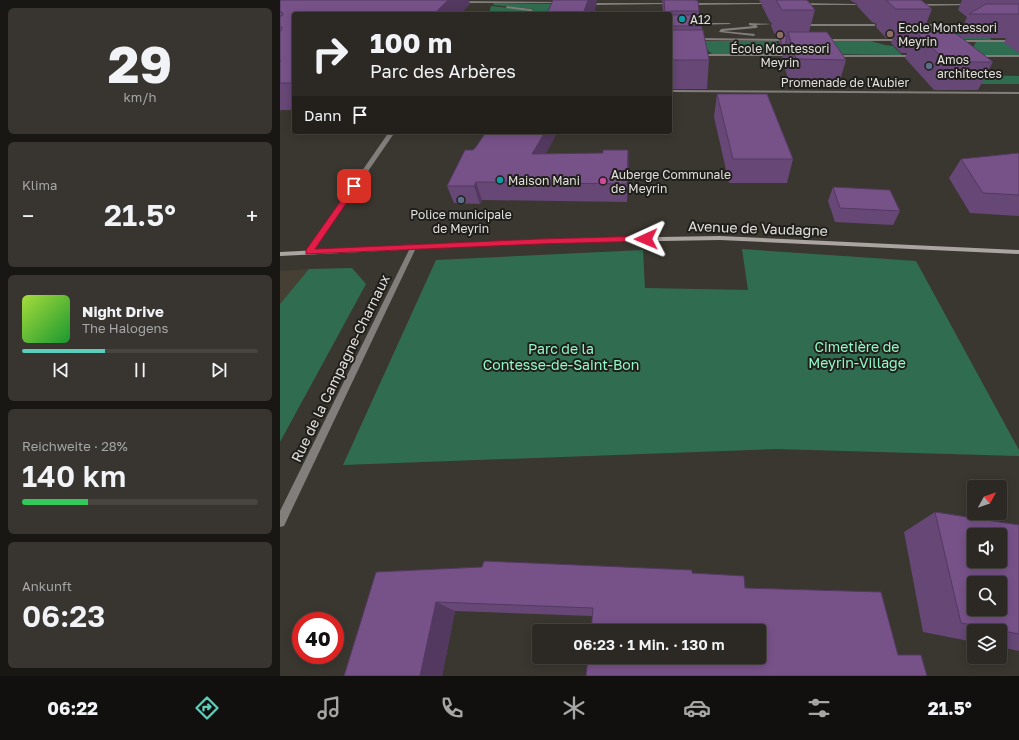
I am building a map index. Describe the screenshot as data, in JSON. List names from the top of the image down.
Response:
{
  "streets": {
    "street": ["Promenade de l'Aubier", "Avenue de Vaudagne", "Rue de la Campagne-Charnaux"]
  },
  "crossings": [
    ["Avenue de Vaudagne", "Rue de la Campagne-Charnaux"]
  ],
  "parks": ["Cimetière de Meyrin-Village", "Parc de la Contesse-de-Saint-Bon"],
  "places": [
    "A12",
    "Ecole Montessori Meyrin",
    "École Montessori Meyrin",
    "Amos architectes",
    "Maison Mani",
    "Auberge Communale de Meyrin",
    "Police municipale de Meyrin"
  ],
  "north": "top right",
  "page": {
    "tile": [
      ["29", "km/h"],
      "Klima",
      ["Reichweite · 28%", "140 km"],
      ["Ankunft", "06:23"]
    ],
    "turn": ["100 m", "Parc des Arbères"],
    "then": "Dann",
    "heat": ["−", "21.5°", "+"],
    "song": ["Night Drive", "The Halogens"],
    "limit": "40",
    "trip": "06:23 · 1 Min. · 130 m",
    "tabs": ["06:22", "21.5°"]
  }
}
